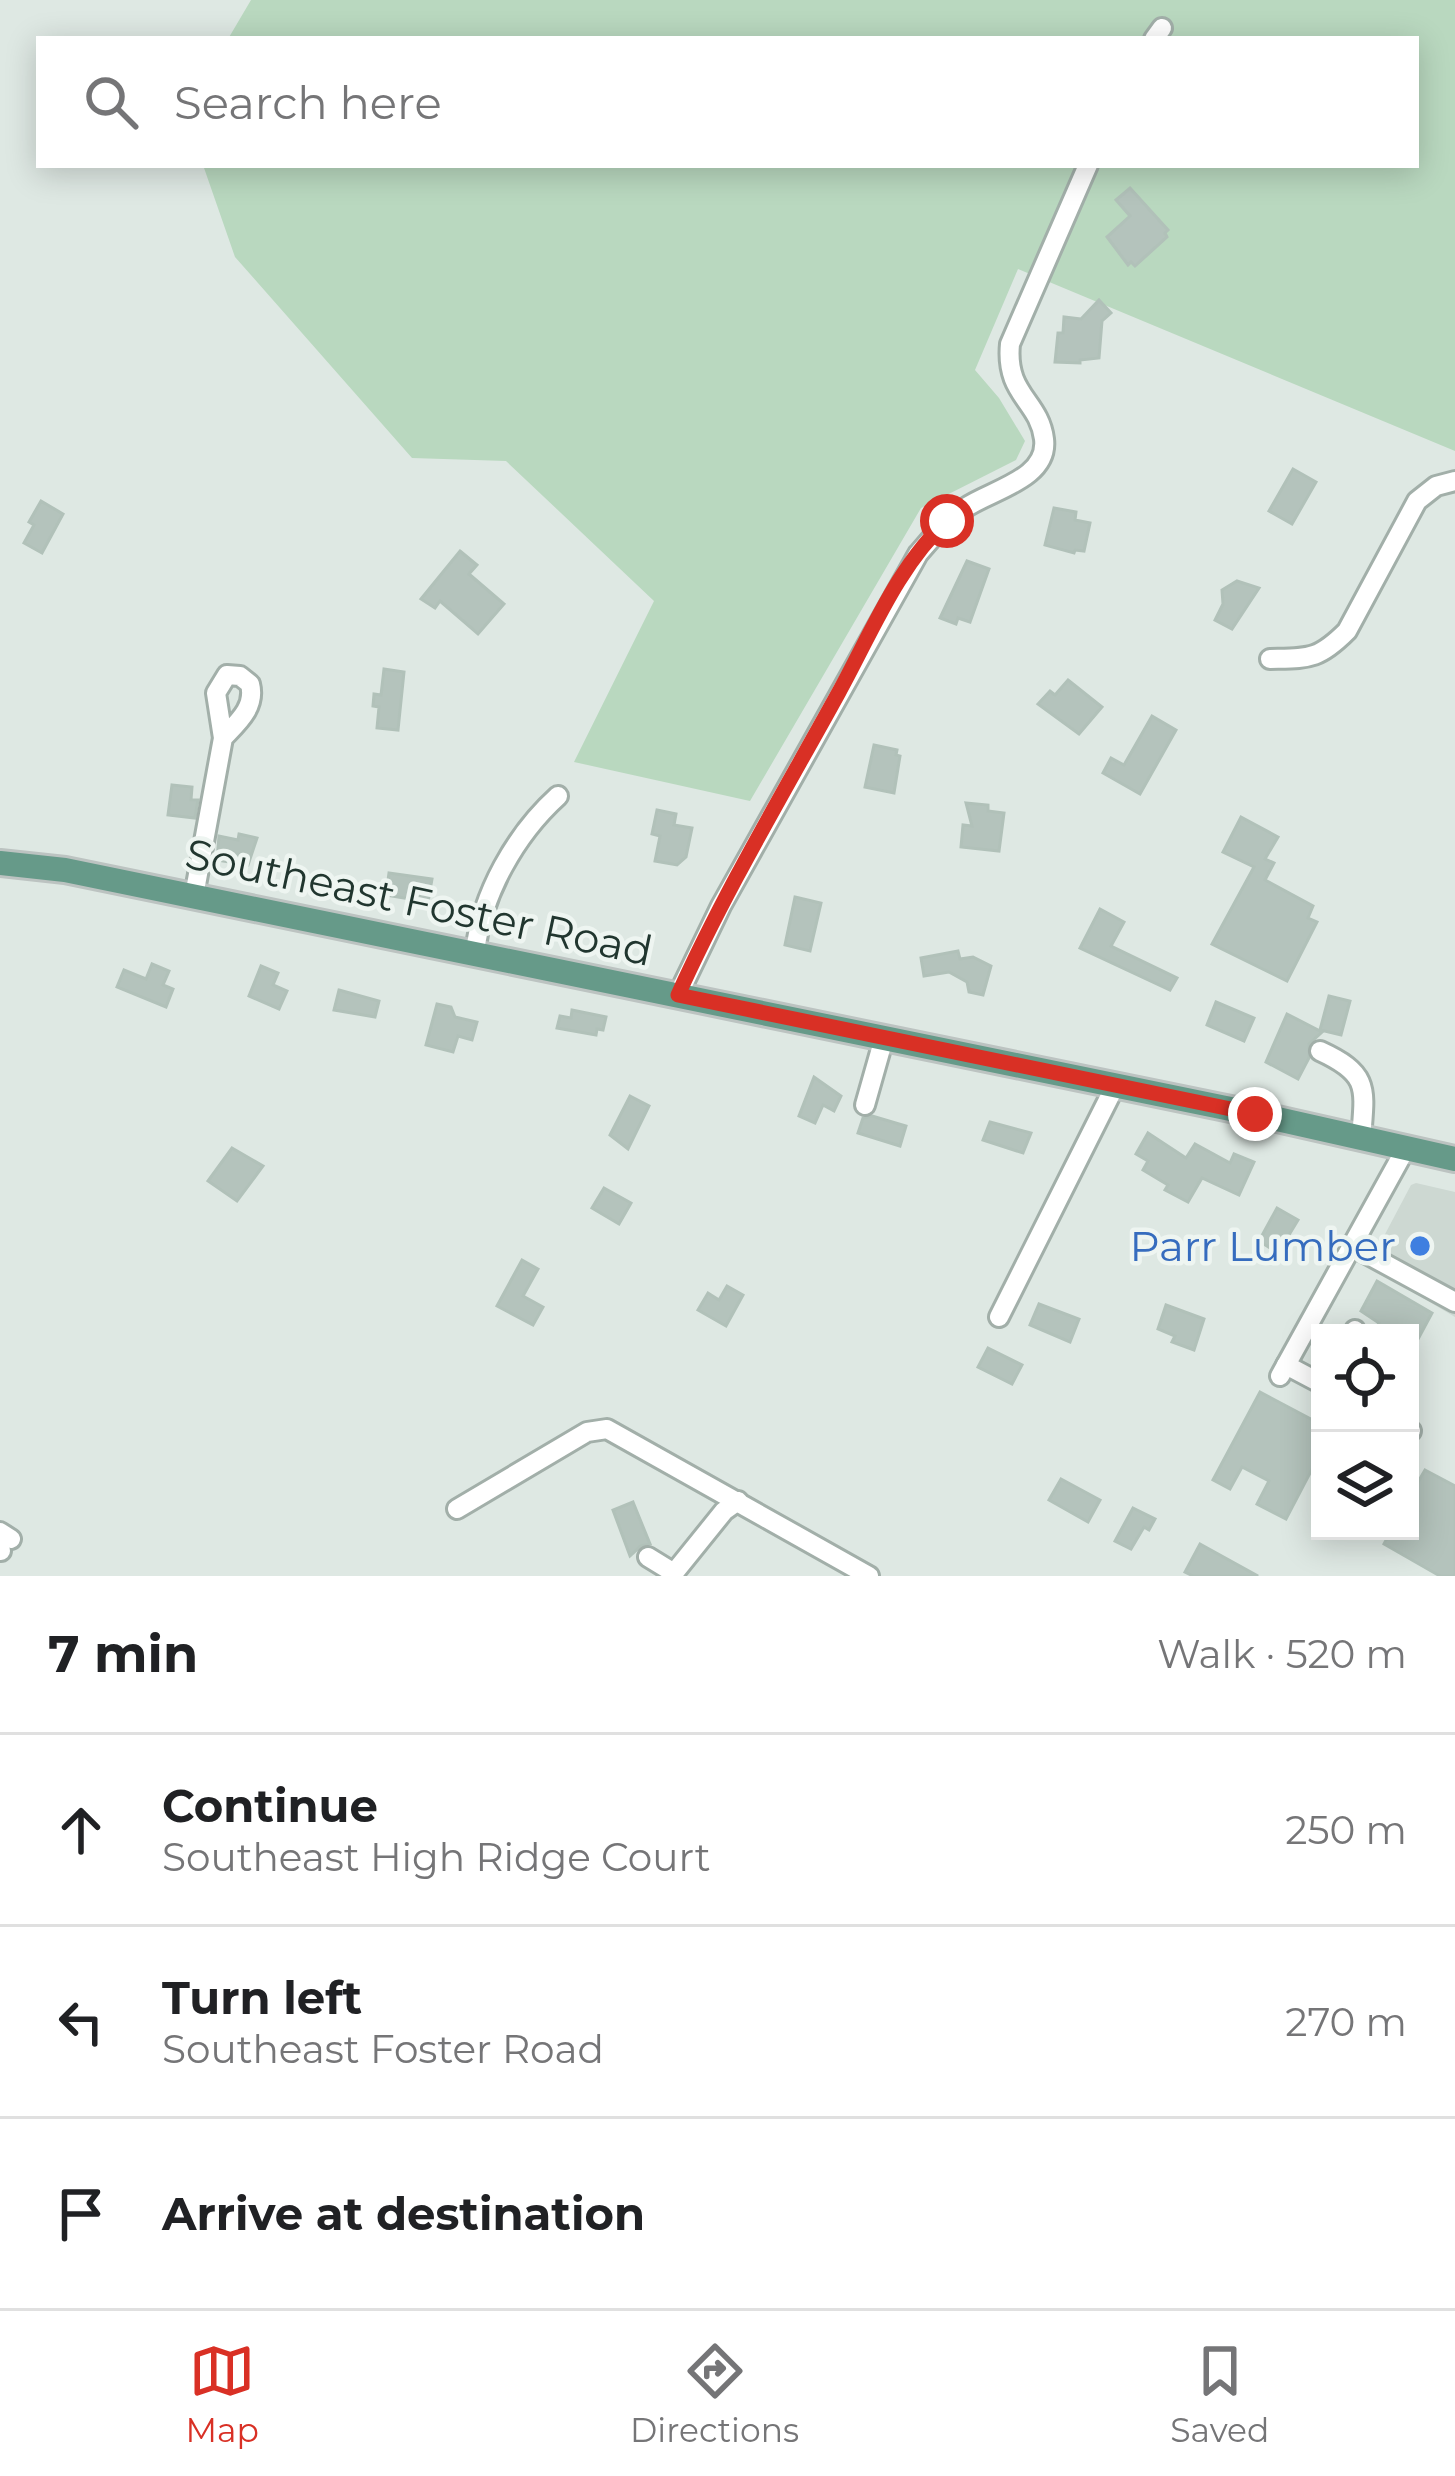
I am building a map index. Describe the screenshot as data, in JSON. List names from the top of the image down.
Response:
{
  "streets": {
    "main road": ["Southeast Foster Road"]
  },
  "places": ["Parr Lumber"],
  "page": {
    "search": "Search here",
    "heading": ["7 min", "Walk · 520 m"],
    "list": [
      ["Continue", "Southeast High Ridge Court", "250 m"],
      ["Turn left", "Southeast Foster Road", "270 m"],
      "Arrive at destination"
    ],
    "nav": ["Map", "Directions", "Saved"]
  }
}
